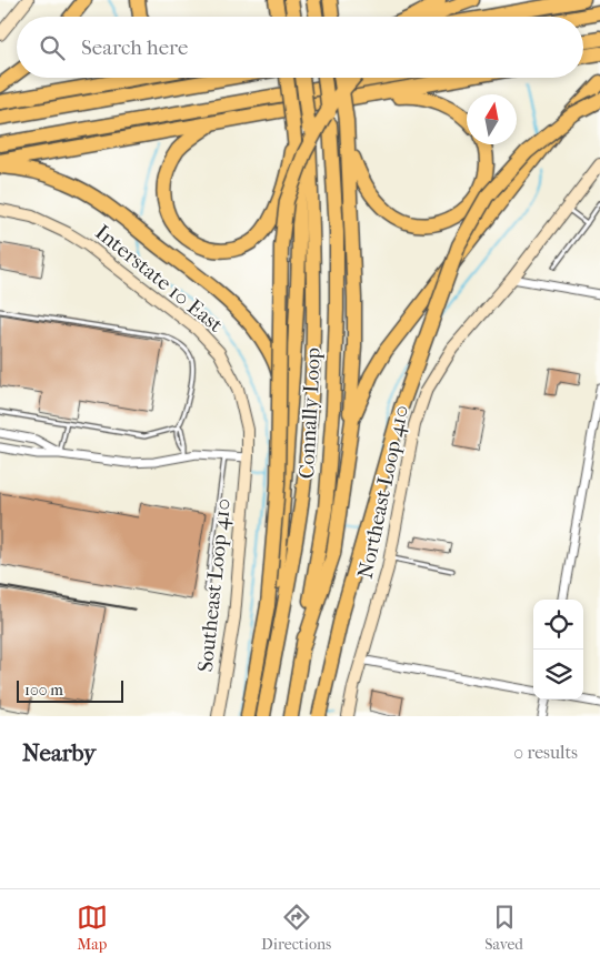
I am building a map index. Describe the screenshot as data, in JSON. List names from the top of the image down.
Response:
{
  "streets": {
    "highway": ["Connally Loop"],
    "main road": ["Interstate 10 East", "Northeast Loop 410", "Southeast Loop 410"]
  },
  "crossings": [
    ["Interstate 10 East", "Southeast Loop 410"]
  ],
  "scale_bar": "100 m",
  "north": "top",
  "page": {
    "search": "Search here",
    "scale": "100 m",
    "heading": ["Nearby", "0 results"],
    "nav": ["Map", "Directions", "Saved"]
  }
}
